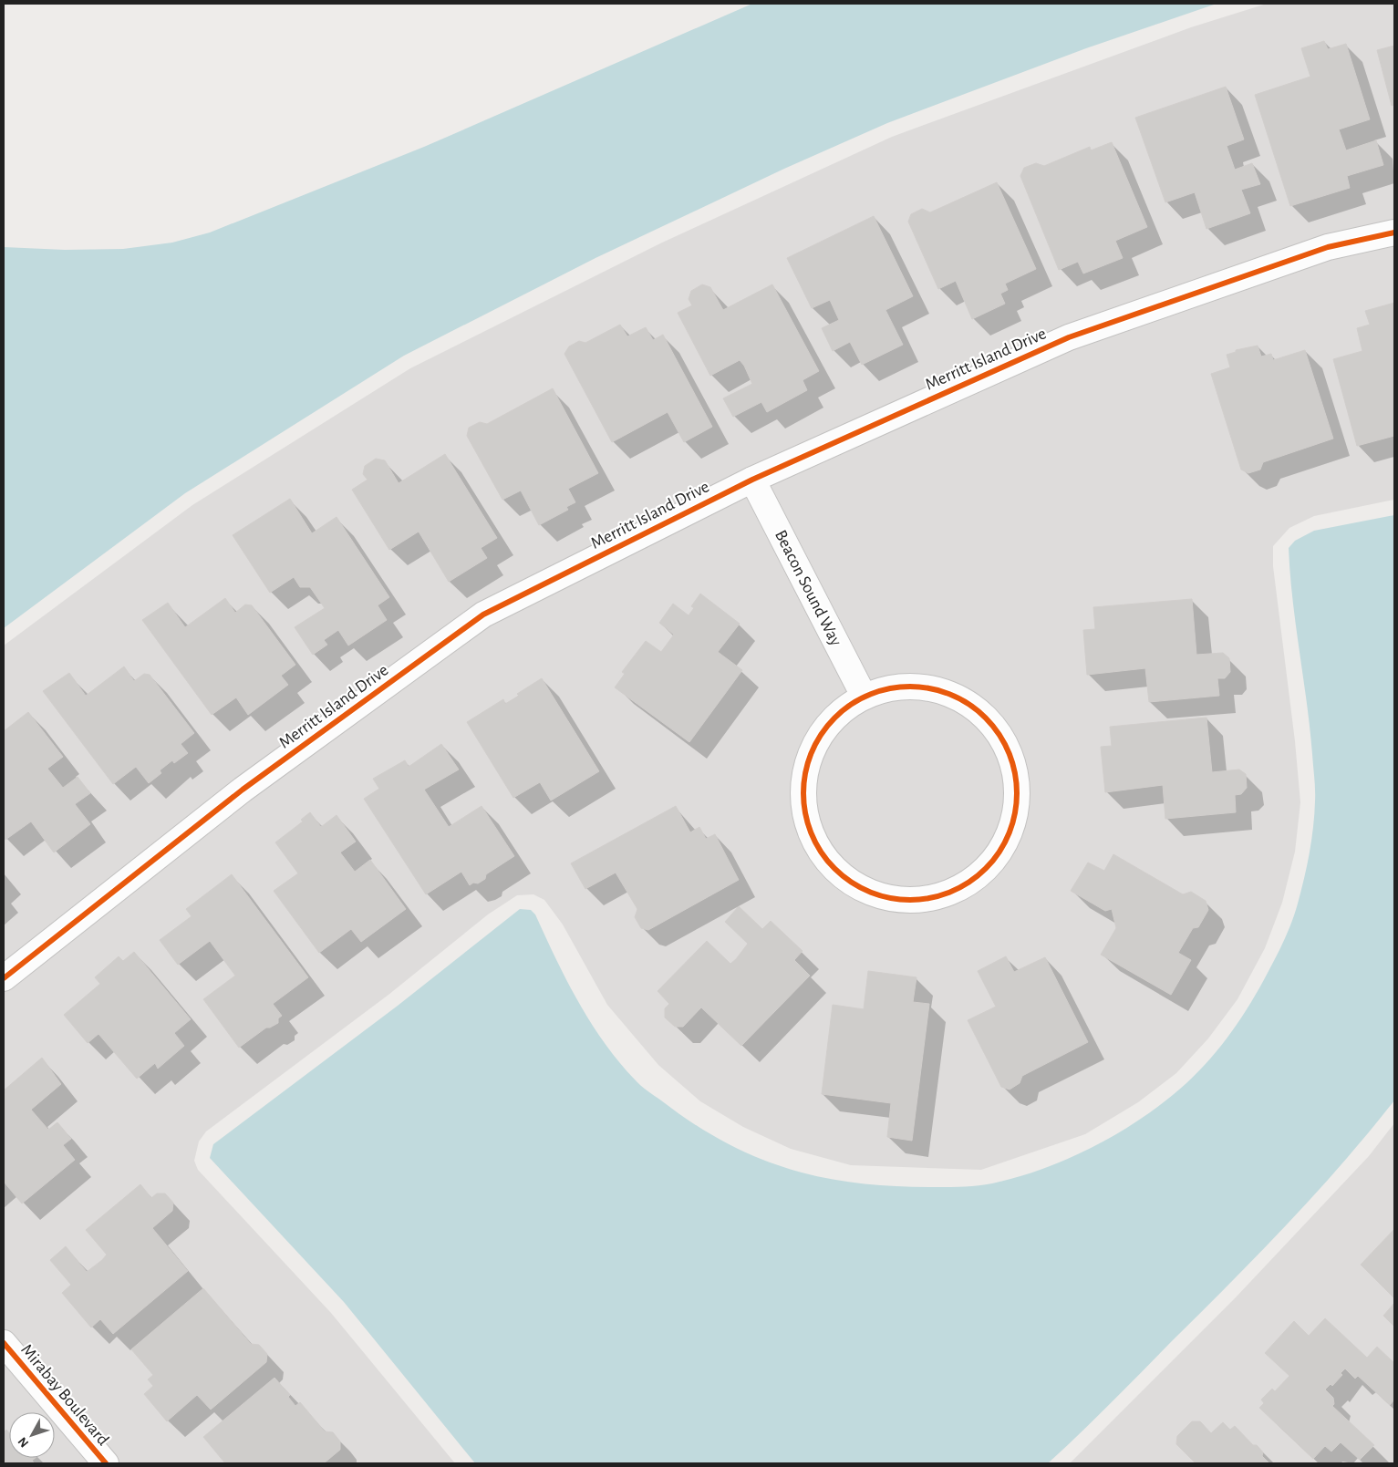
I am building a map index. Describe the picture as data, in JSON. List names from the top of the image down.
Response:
{
  "streets": {
    "street": ["Merritt Island Drive", "Beacon Sound Way", "Mirabay Boulevard"]
  },
  "crossings": [
    ["Merritt Island Drive", "Beacon Sound Way"]
  ],
  "north": "bottom left"
}
